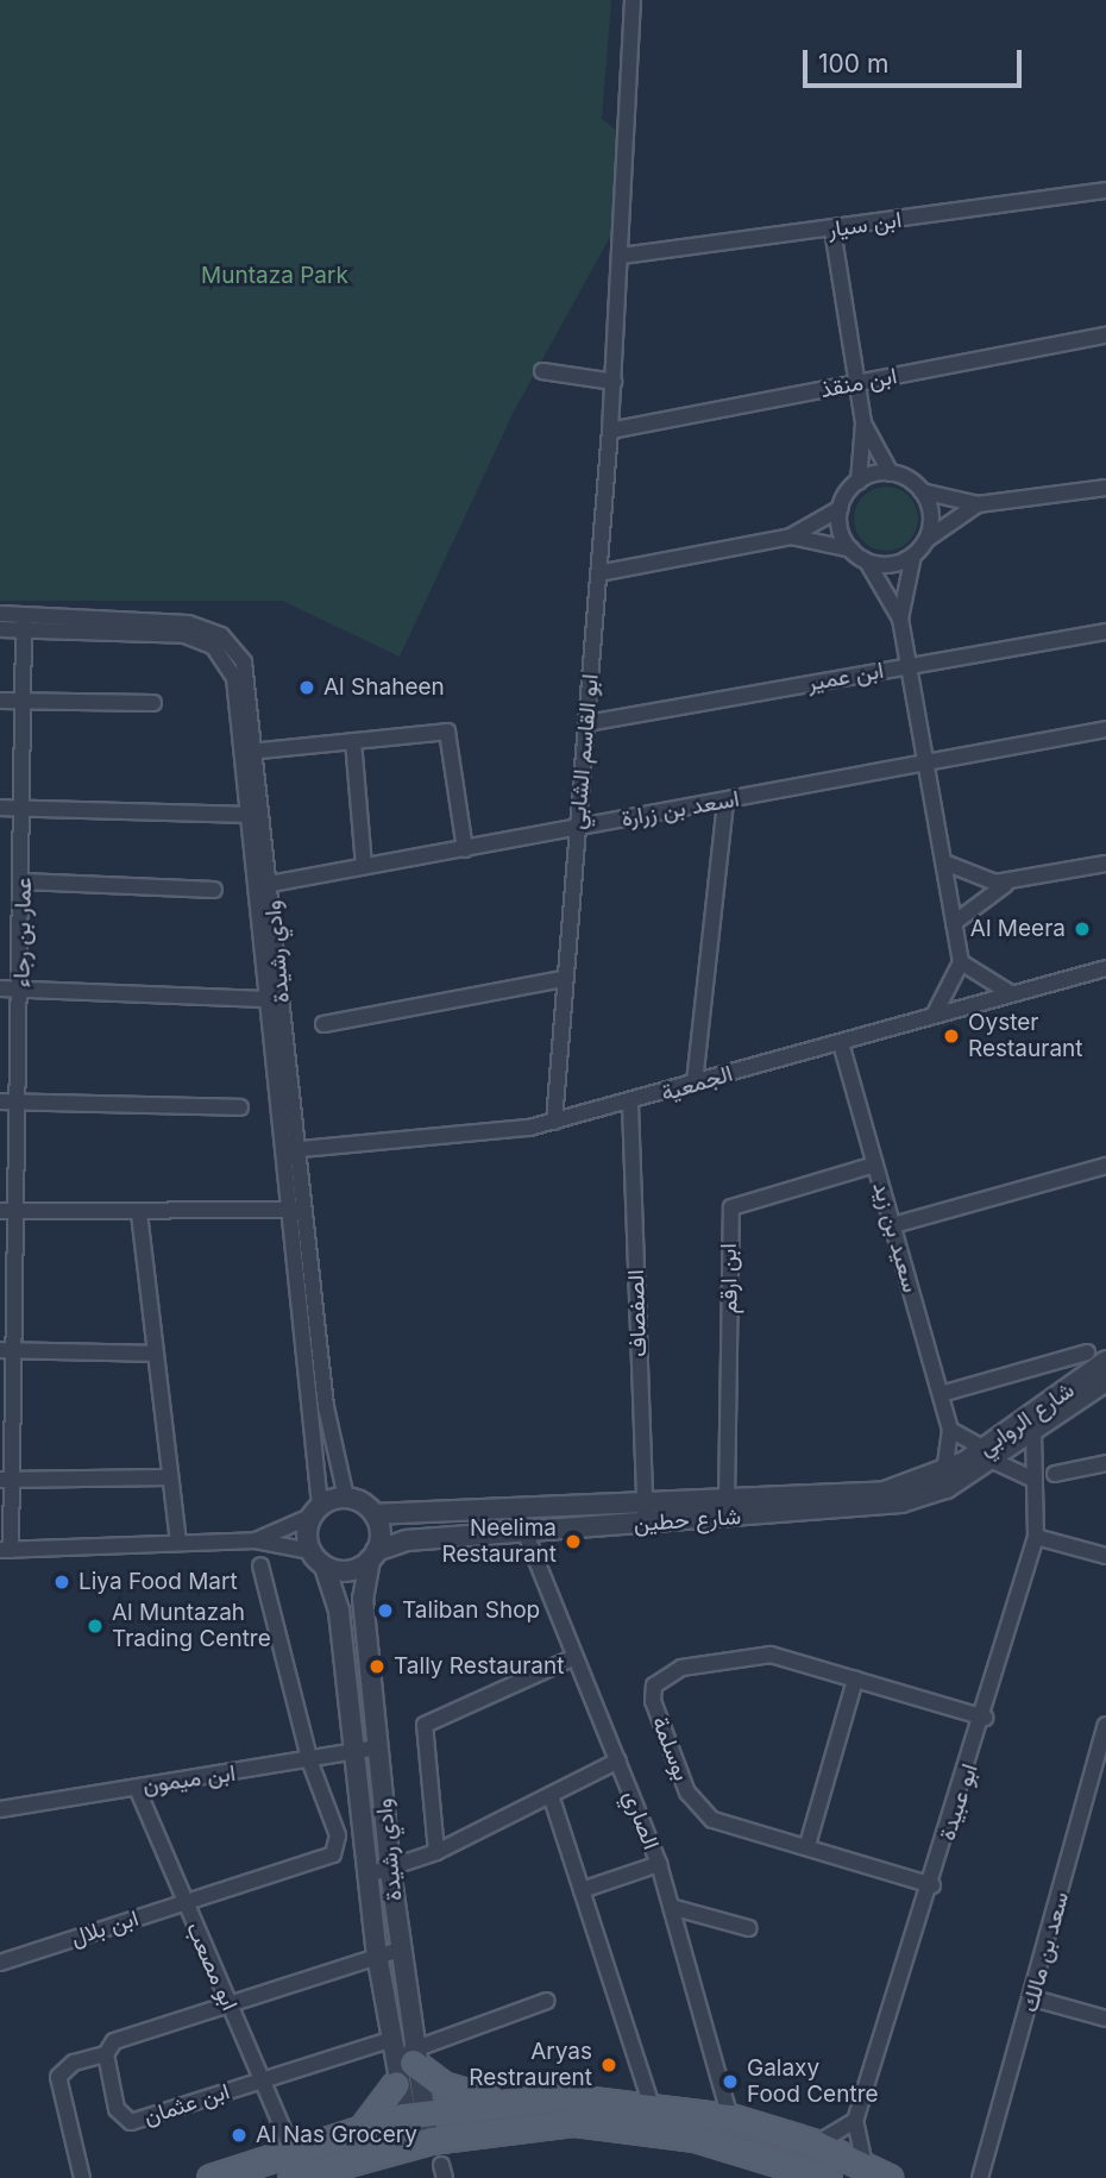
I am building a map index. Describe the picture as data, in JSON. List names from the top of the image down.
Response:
{
  "streets": {
    "street": [
      "ابن سيار",
      "ابن منقذ",
      "ابن عمير",
      "ابو القاسم الشابي",
      "اسعد بن زرارة",
      "عمار بن رجاء",
      "وادي رشيدة",
      "الجمعية",
      "سعيد بن زيد",
      "ابن ارقم",
      "الصفصاف",
      "شارع الروابي",
      "شارع حطين",
      "بوسلمة",
      "ابن ميمون",
      "ابو عبيدة",
      "الصاري",
      "ابن بلال",
      "سعد بن مالك",
      "ابو مصعب",
      "ابن عثمان"
    ]
  },
  "crossings": [
    ["ابن سيار", "ابو القاسم الشابي"],
    ["ابن منقذ", "ابو القاسم الشابي"],
    ["ابن عمير", "ابو القاسم الشابي"],
    ["ابو القاسم الشابي", "اسعد بن زرارة"],
    ["ابو القاسم الشابي", "الجمعية"],
    ["اسعد بن زرارة", "وادي رشيدة"],
    ["عمار بن رجاء", "وادي رشيدة"],
    ["وادي رشيدة", "الجمعية"],
    ["وادي رشيدة", "شارع حطين"],
    ["وادي رشيدة", "ابن ميمون"],
    ["وادي رشيدة", "ابن عثمان"],
    ["الجمعية", "سعيد بن زيد"],
    ["الجمعية", "الصفصاف"],
    ["سعيد بن زيد", "ابن ارقم"],
    ["سعيد بن زيد", "شارع الروابي"],
    ["سعيد بن زيد", "شارع حطين"],
    ["ابن ارقم", "شارع حطين"],
    ["الصفصاف", "شارع حطين"],
    ["شارع الروابي", "شارع حطين"],
    ["شارع الروابي", "ابو عبيدة"],
    ["شارع حطين", "الصاري"],
    ["بوسلمة", "ابو عبيدة"],
    ["ابن ميمون", "ابن بلال"],
    ["ابن ميمون", "ابو مصعب"],
    ["ابن بلال", "ابو مصعب"],
    ["ابو مصعب", "ابن عثمان"]
  ],
  "parks": ["Muntaza Park"],
  "places": [
    "Al Shaheen",
    "Al Meera",
    "Oyster Restaurant",
    "Neelima Restaurant",
    "Liya Food Mart",
    "Taliban Shop",
    "Al Muntazah Trading Centre",
    "Tally Restaurant",
    "Aryas Restraurent",
    "Galaxy Food Centre",
    "Al Nas Grocery"
  ],
  "scale_bar": "100 m"
}
